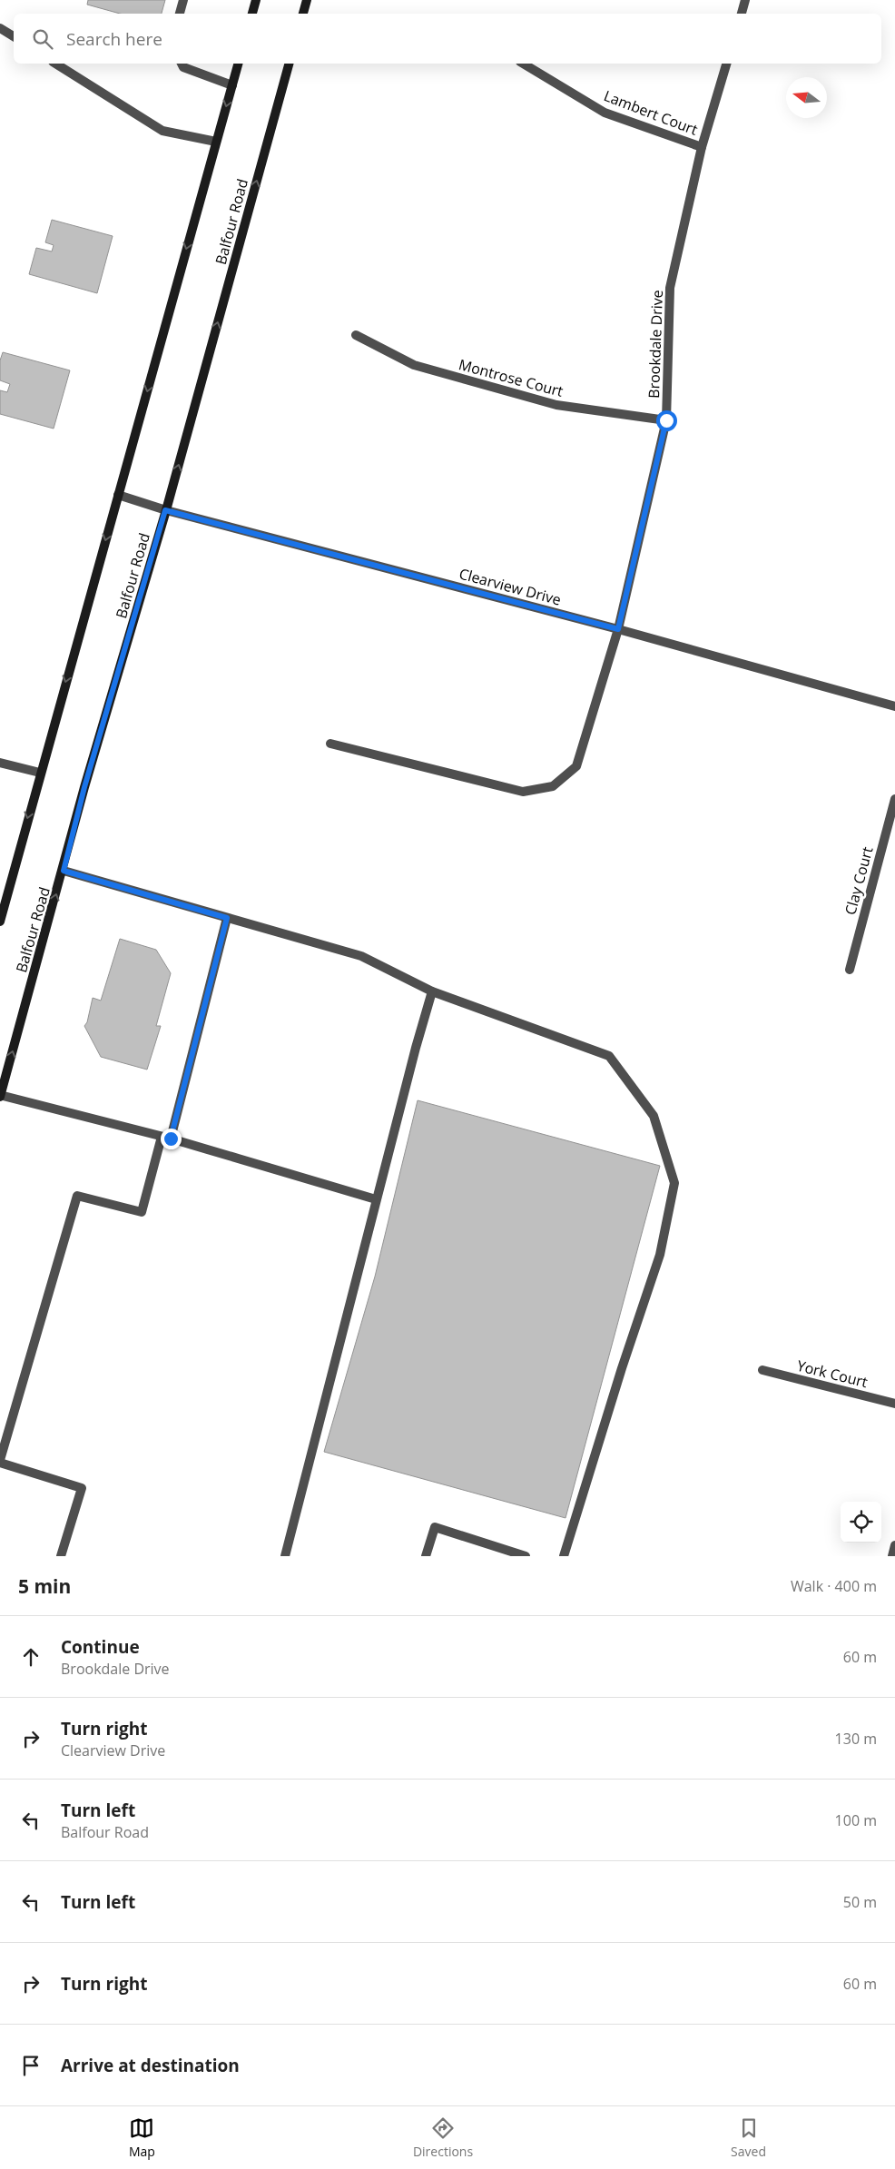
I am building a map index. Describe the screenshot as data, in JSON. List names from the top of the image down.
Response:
{
  "streets": {
    "main road": ["Balfour Road"],
    "street": [
      "Lambert Court",
      "Brookdale Drive",
      "Montrose Court",
      "Clearview Drive",
      "Clay Court",
      "York Court"
    ]
  },
  "crossings": [
    ["Lambert Court", "Brookdale Drive"],
    ["Balfour Road", "Clearview Drive"],
    ["Brookdale Drive", "Montrose Court"],
    ["Brookdale Drive", "Clearview Drive"]
  ],
  "north": "left",
  "page": {
    "search": "Search here",
    "heading": ["5 min", "Walk · 400 m"],
    "list": [
      ["Continue", "Brookdale Drive", "60 m"],
      ["Turn right", "Clearview Drive", "130 m"],
      ["Turn left", "Balfour Road", "100 m"],
      ["Turn left", "50 m"],
      ["Turn right", "60 m"],
      "Arrive at destination"
    ],
    "nav": ["Map", "Directions", "Saved"]
  }
}
